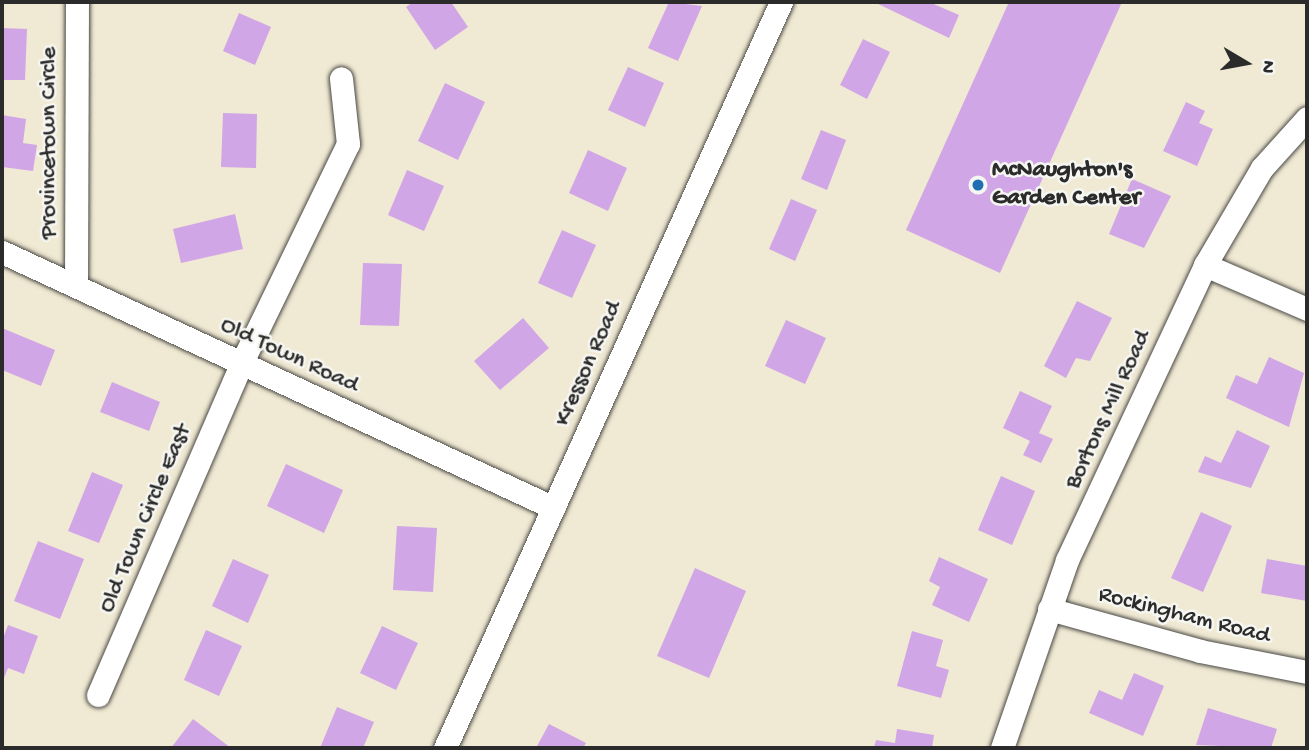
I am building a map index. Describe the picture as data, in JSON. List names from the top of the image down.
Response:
{
  "streets": {
    "street": [
      "Provincetown Circle",
      "Old Town Road",
      "Kresson Road",
      "Bortons Mill Road",
      "Old Town Circle East",
      "Rockingham Road"
    ]
  },
  "crossings": [
    ["Provincetown Circle", "Old Town Road"],
    ["Old Town Road", "Kresson Road"],
    ["Old Town Road", "Old Town Circle East"],
    ["Bortons Mill Road", "Rockingham Road"]
  ],
  "places": ["McNaughton's Garden Center"],
  "north": "right"
}
